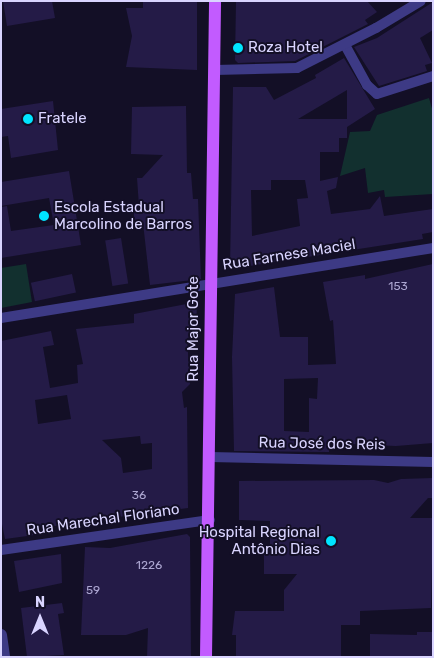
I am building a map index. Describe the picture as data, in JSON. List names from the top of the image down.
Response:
{
  "streets": {
    "main road": ["Rua Major Gote"],
    "street": ["Rua Farnese Maciel", "Rua José dos Reis", "Rua Marechal Floriano"]
  },
  "crossings": [
    ["Rua Farnese Maciel", "Rua Major Gote"],
    ["Rua Major Gote", "Rua José dos Reis"],
    ["Rua Major Gote", "Rua Marechal Floriano"]
  ],
  "places": [
    "Roza Hotel",
    "Fratele",
    "Escola Estadual Marcolino de Barros",
    "Hospital Regional Antônio Dias"
  ],
  "house_numbers": [
    "153",
    "36",
    "1226",
    "59"
  ],
  "north": "top"
}
